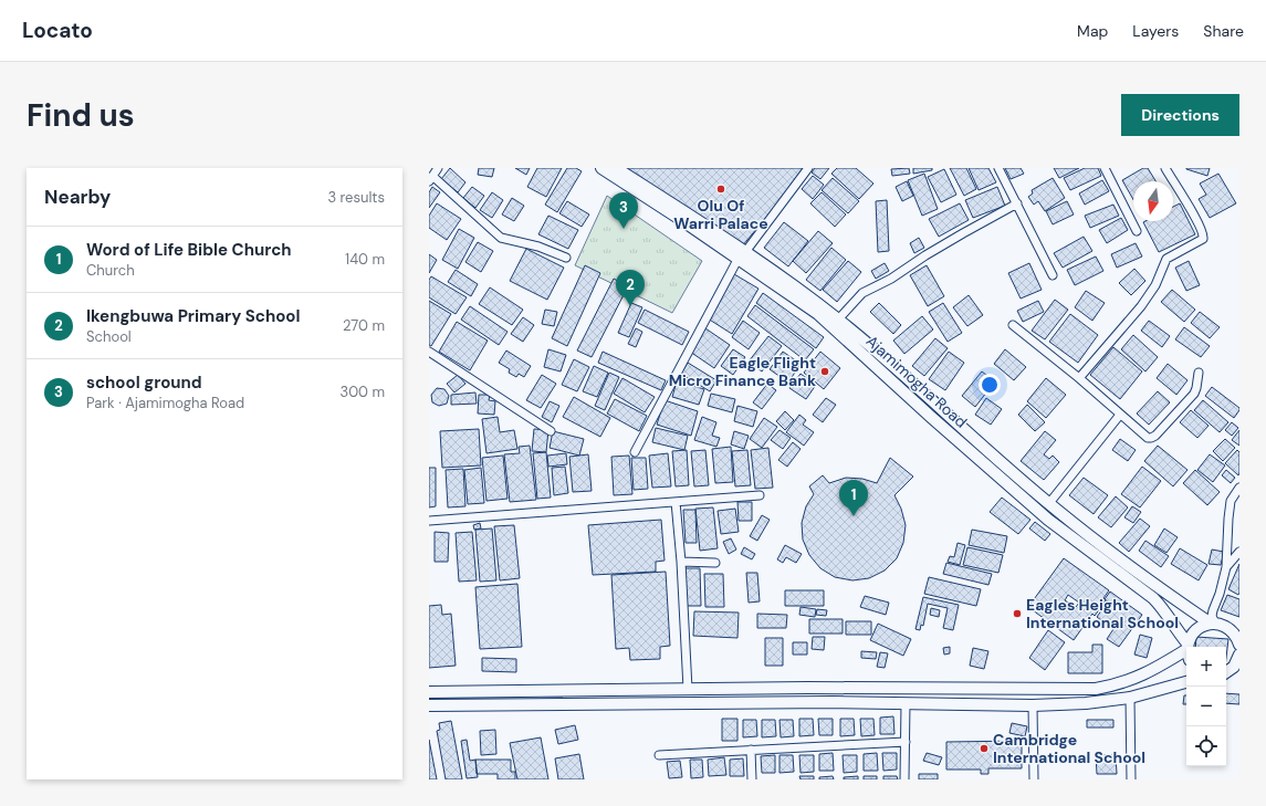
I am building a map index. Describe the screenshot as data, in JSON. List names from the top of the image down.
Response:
{
  "streets": {
    "main road": ["Ajamimogha Road"]
  },
  "places": [
    "Olu Of Warri Palace",
    "Eagle Flight Micro Finance Bank",
    "Eagles Height International School",
    "Cambridge International School"
  ],
  "north": "bottom",
  "page": {
    "header": "Locato",
    "nav": ["Map", "Layers", "Share"],
    "buttons": "Directions",
    "title": "Find us",
    "heading": ["Nearby", "3 results"],
    "pins": ["3", "2", "1"],
    "list": [
      {
        "mark": "1",
        "name": "Word of Life Bible Church",
        "note": "Church",
        "value": "140 m"
      },
      {
        "mark": "2",
        "name": "Ikengbuwa Primary School",
        "note": "School",
        "value": "270 m"
      },
      {
        "mark": "3",
        "name": "school ground",
        "note": "Park · Ajamimogha Road",
        "value": "300 m"
      }
    ],
    "map_buttons": ["+", "−"]
  }
}
